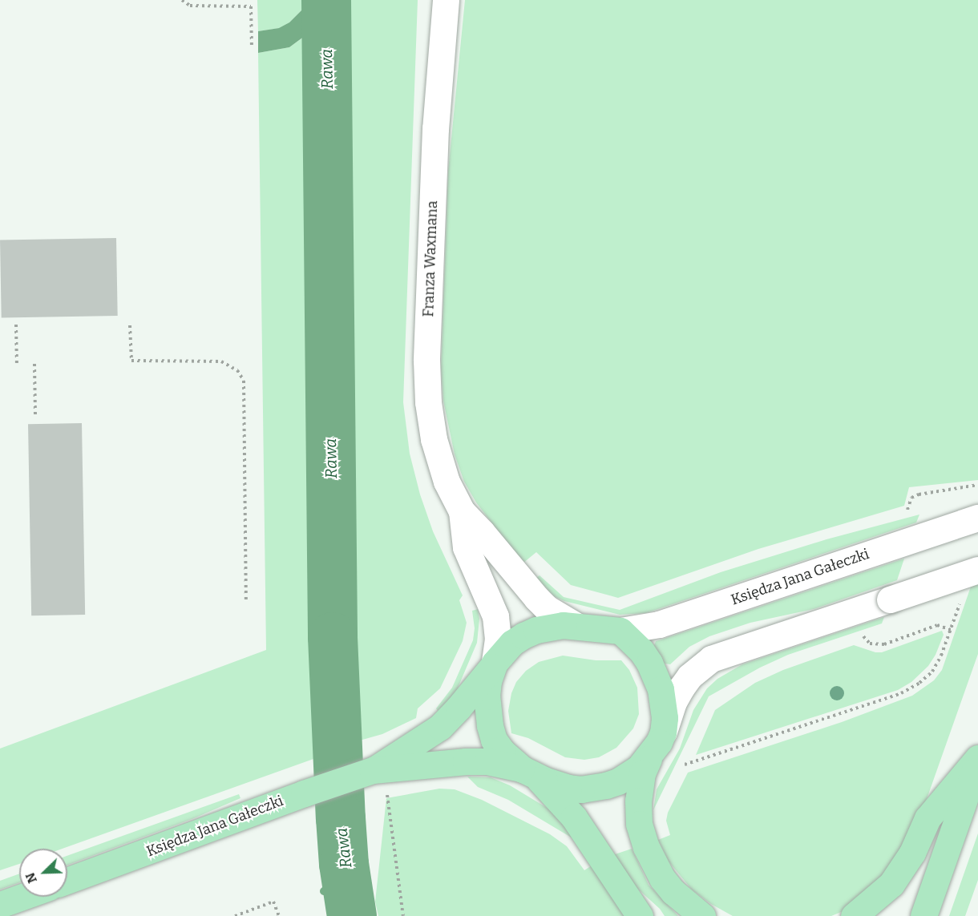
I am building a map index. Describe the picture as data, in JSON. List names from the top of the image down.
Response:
{
  "streets": {
    "main road": ["Księdza Jana Gałeczki"],
    "street": ["Franza Waxmana"]
  },
  "crossings": [
    ["Franza Waxmana", "Księdza Jana Gałeczki"]
  ],
  "water": ["Rawa"],
  "north": "bottom left"
}
